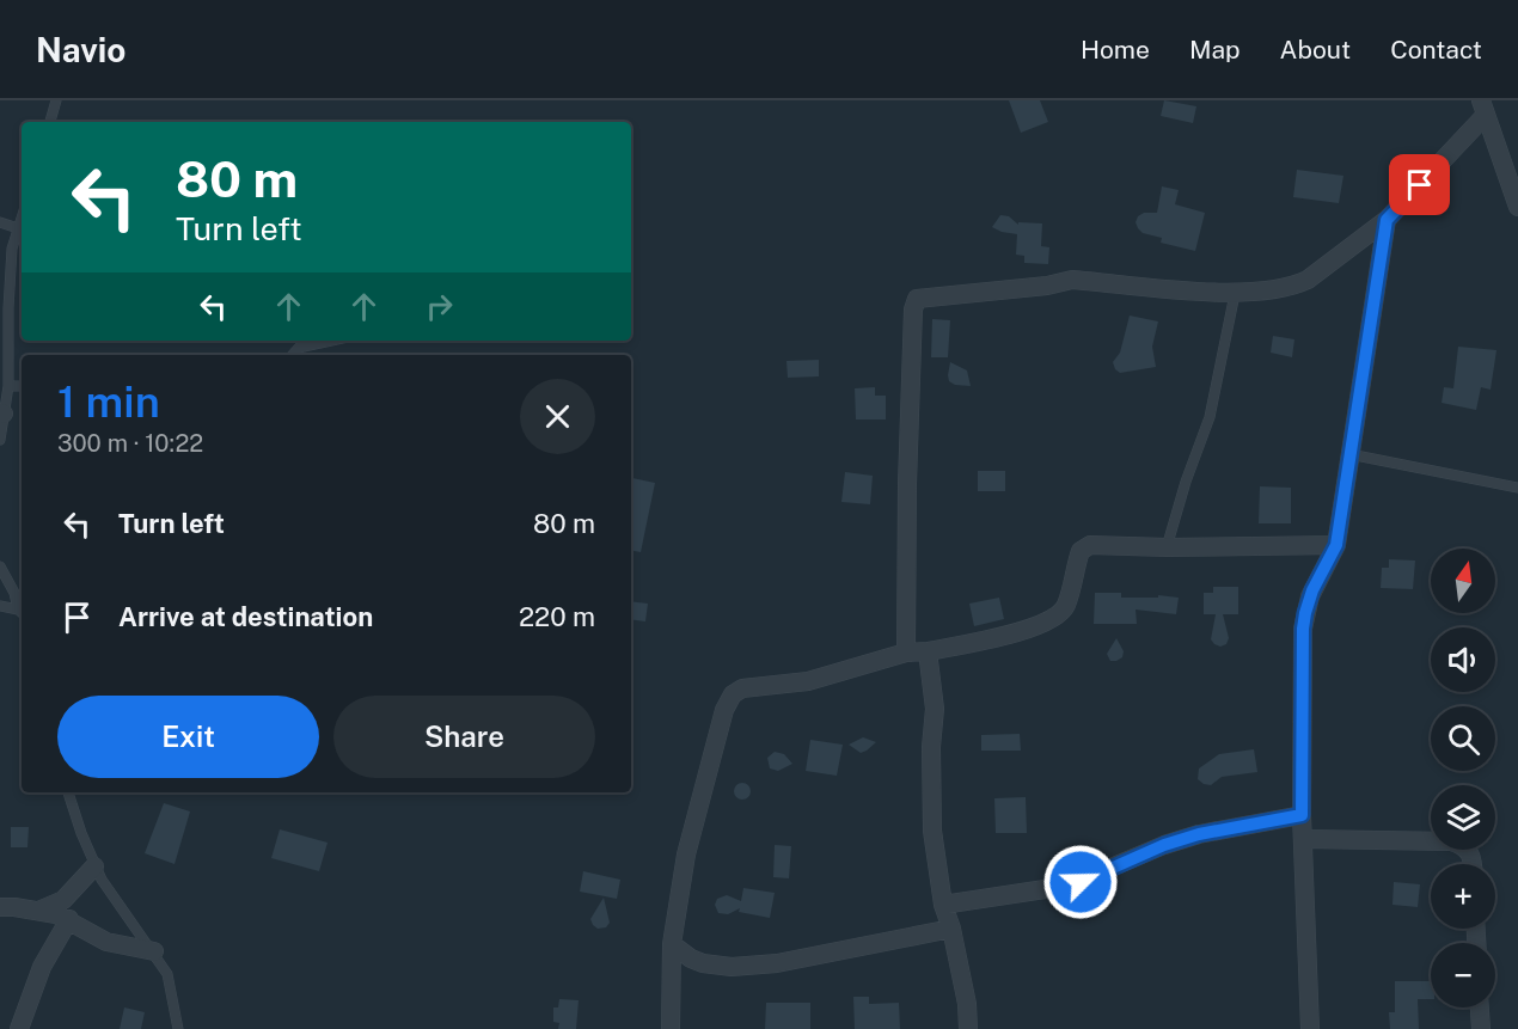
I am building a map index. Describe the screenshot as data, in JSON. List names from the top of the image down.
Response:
{
  "north": "top",
  "page": {
    "header": "Navio",
    "nav": [
      "Home",
      "Map",
      "About",
      "Contact"
    ],
    "turn": ["80 m", "Turn left"],
    "heading": ["1 min", "300 m · 10:22"],
    "list": [
      {
        "name": "Turn left",
        "value": "80 m"
      },
      {
        "name": "Arrive at destination",
        "value": "220 m"
      }
    ],
    "map_buttons": ["+", "−"],
    "buttons": ["Exit", "Share"]
  }
}
